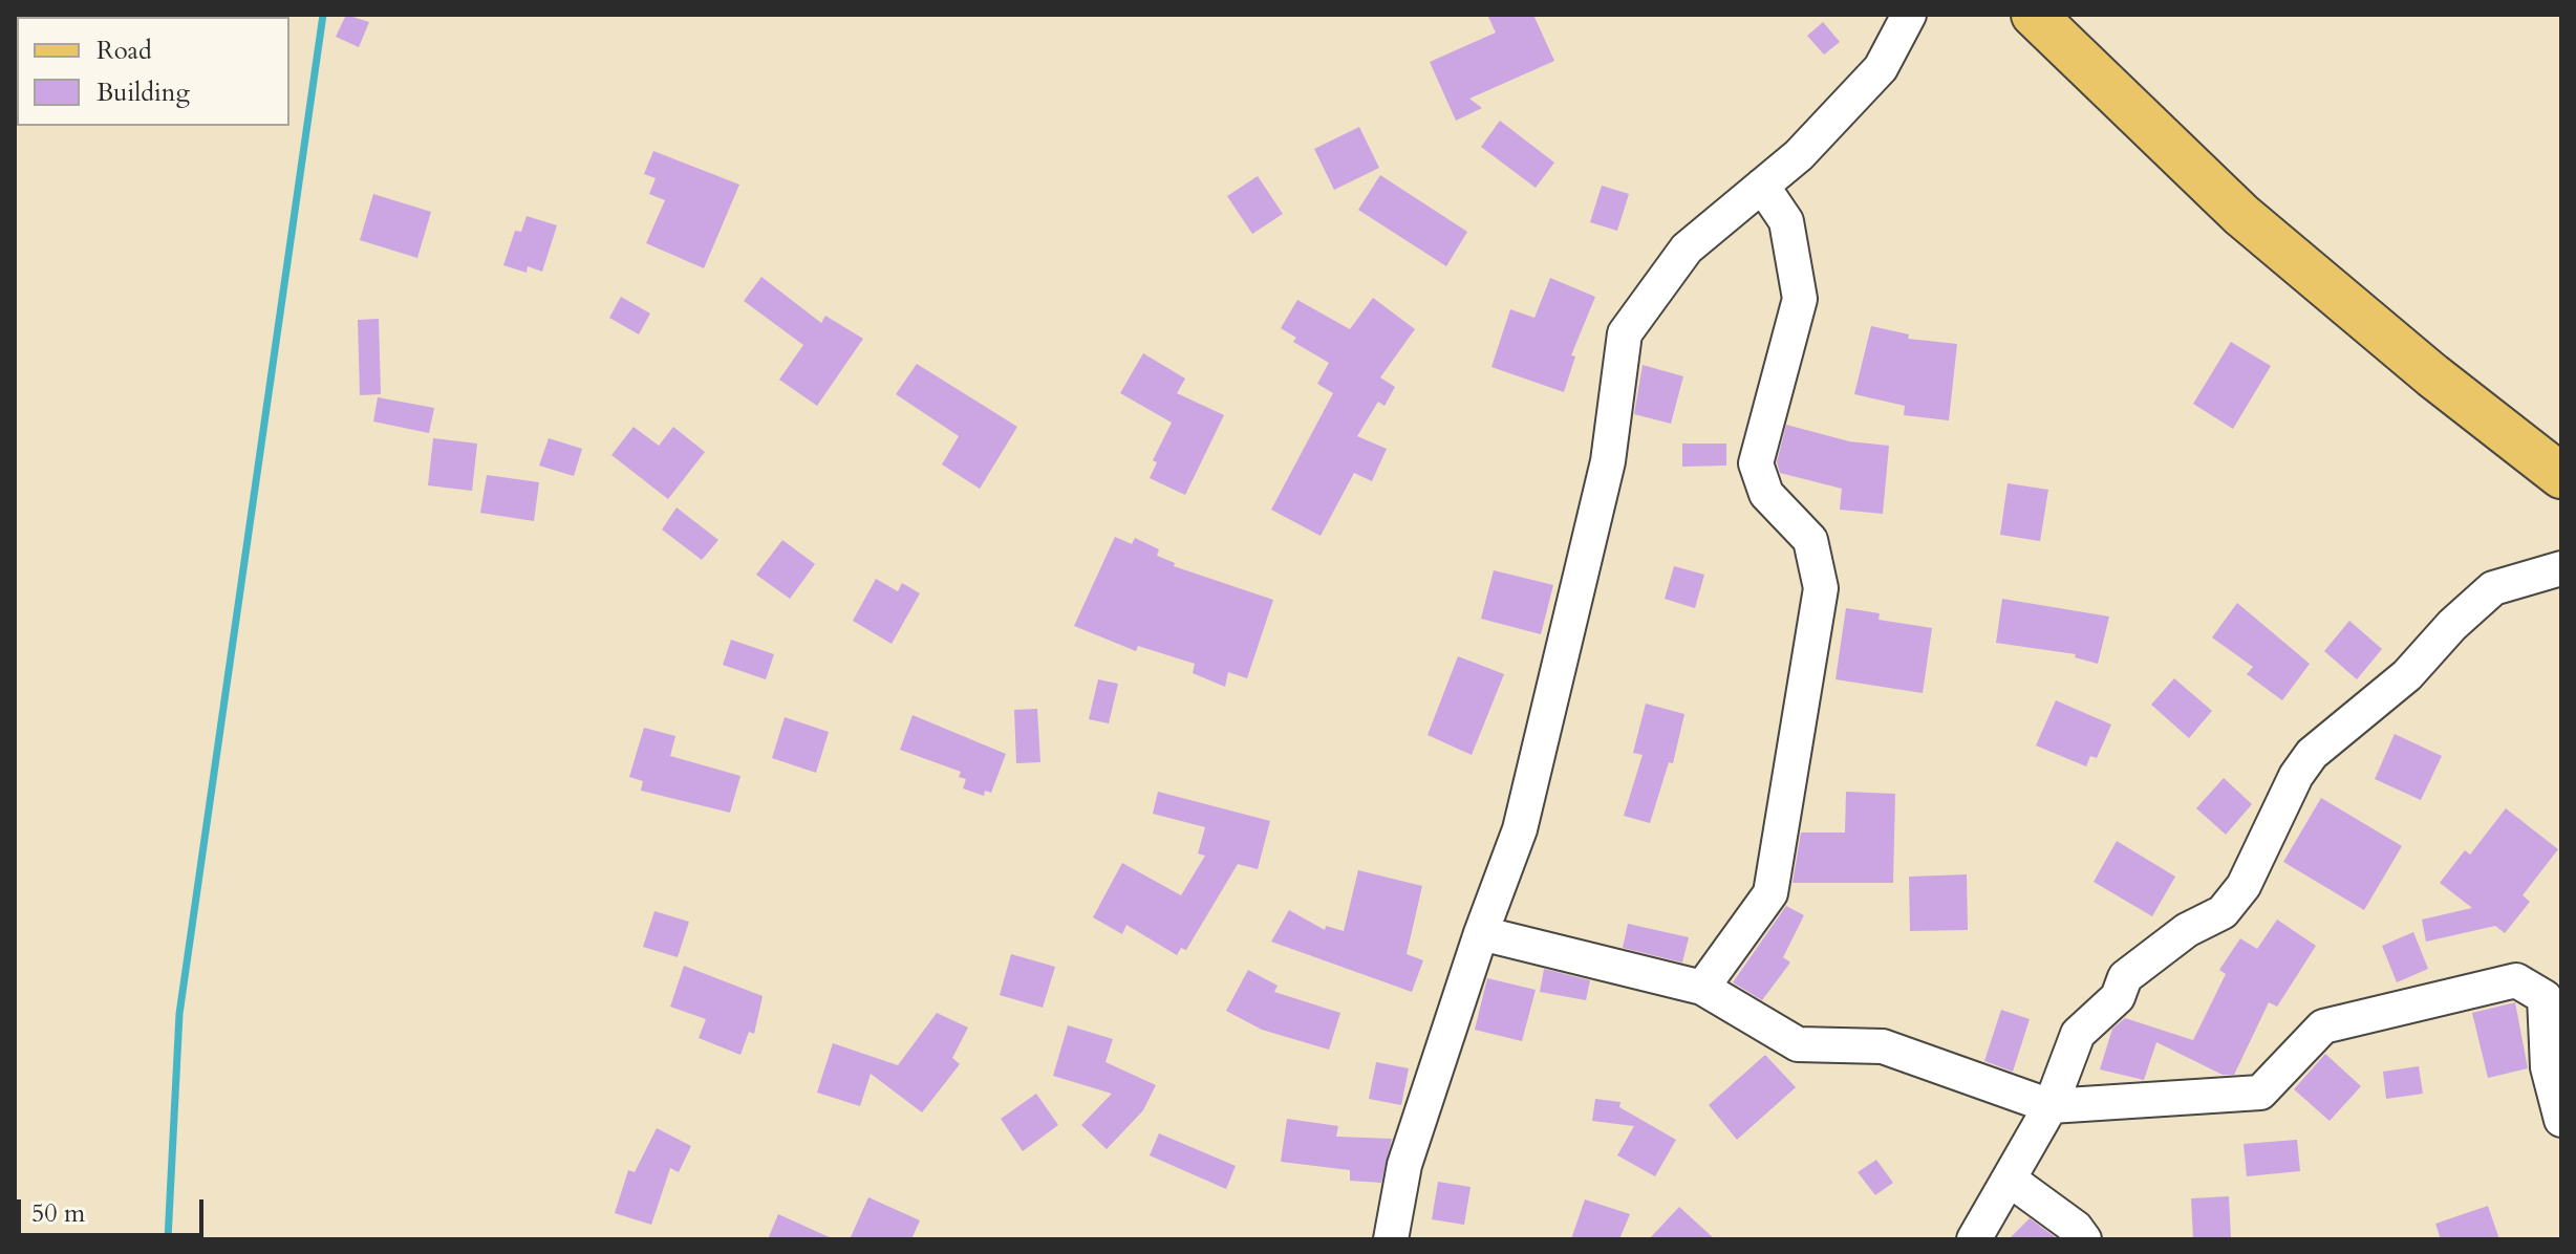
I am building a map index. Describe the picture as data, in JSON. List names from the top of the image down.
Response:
{
  "legend": ["Road", "Building"],
  "scale_bar": "50 m"
}
